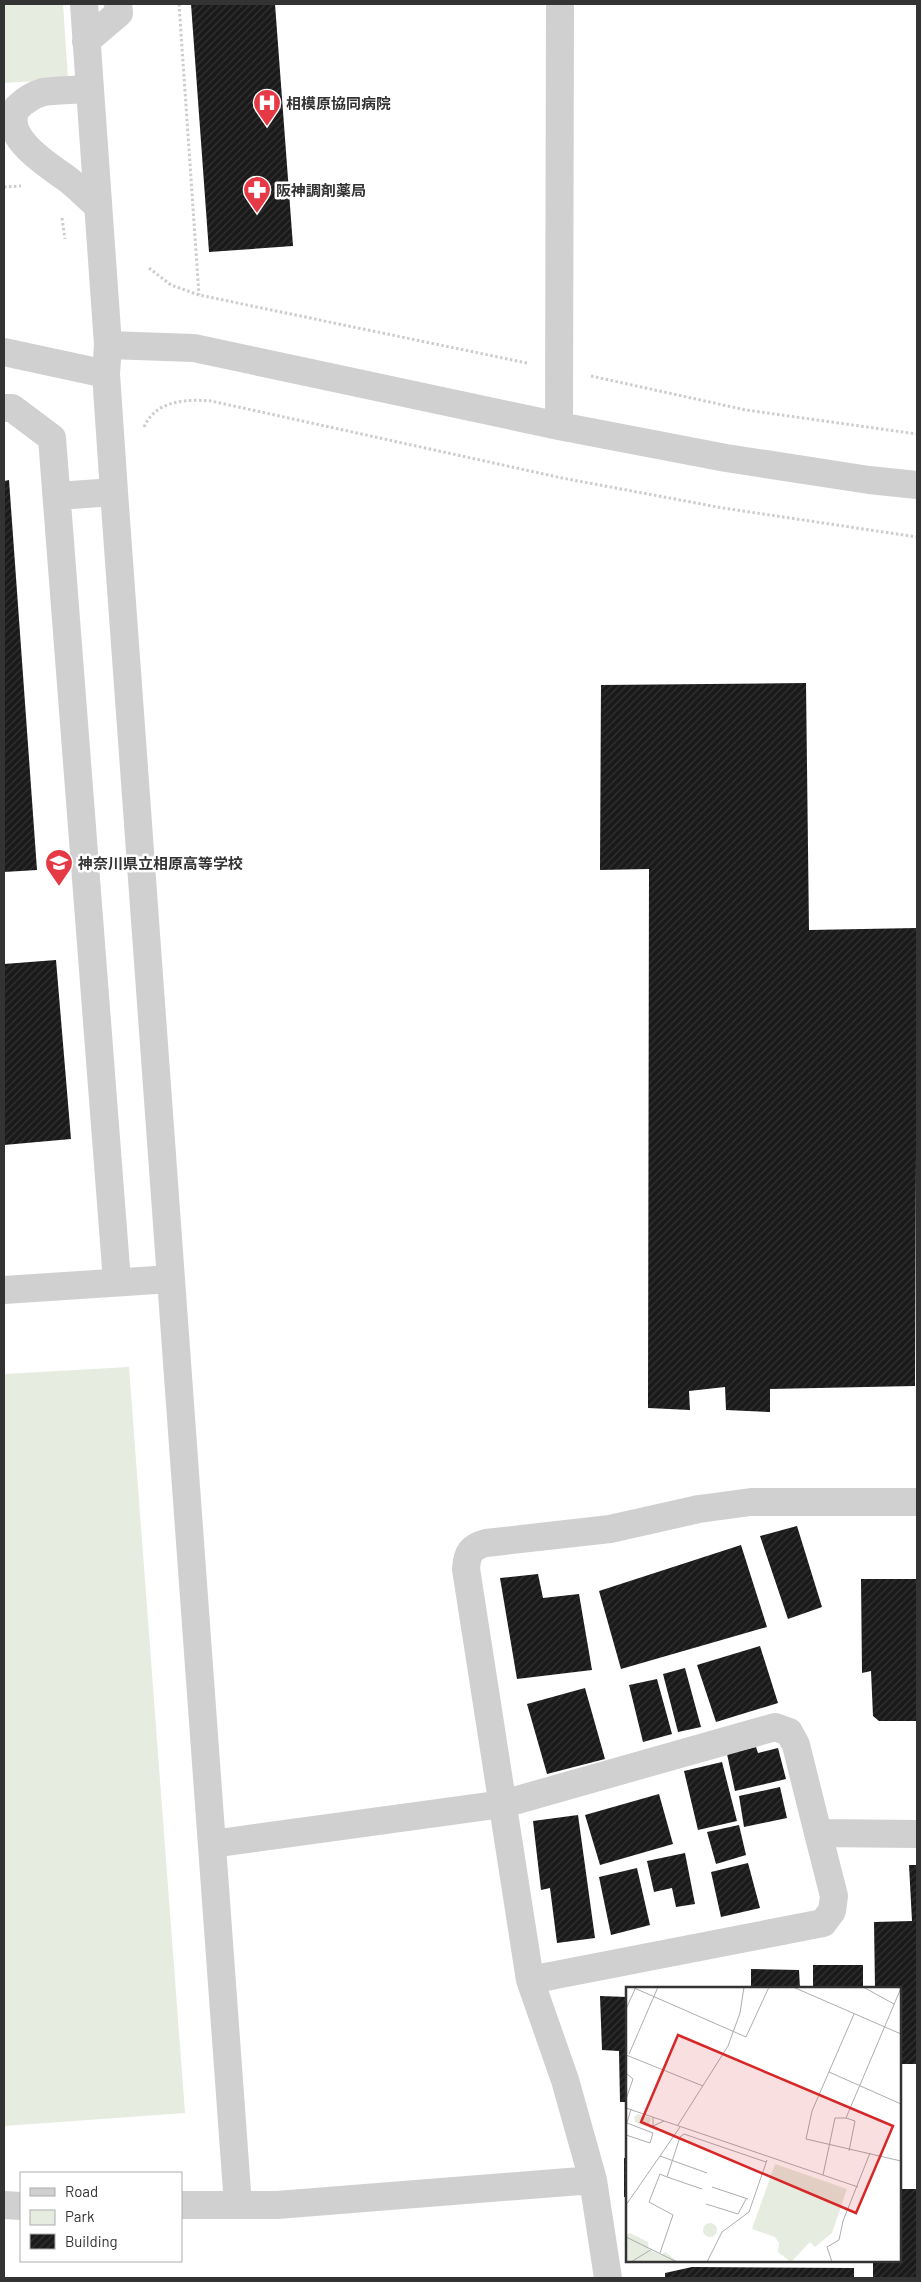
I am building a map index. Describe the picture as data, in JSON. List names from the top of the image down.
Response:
{
  "places": {
    "hospital": ["相模原協同病院"],
    "pharmacy": ["阪神調剤薬局"],
    "school or university": ["神奈川県立相原高等学校"]
  },
  "legend": ["Road", "Park", "Building"]
}
